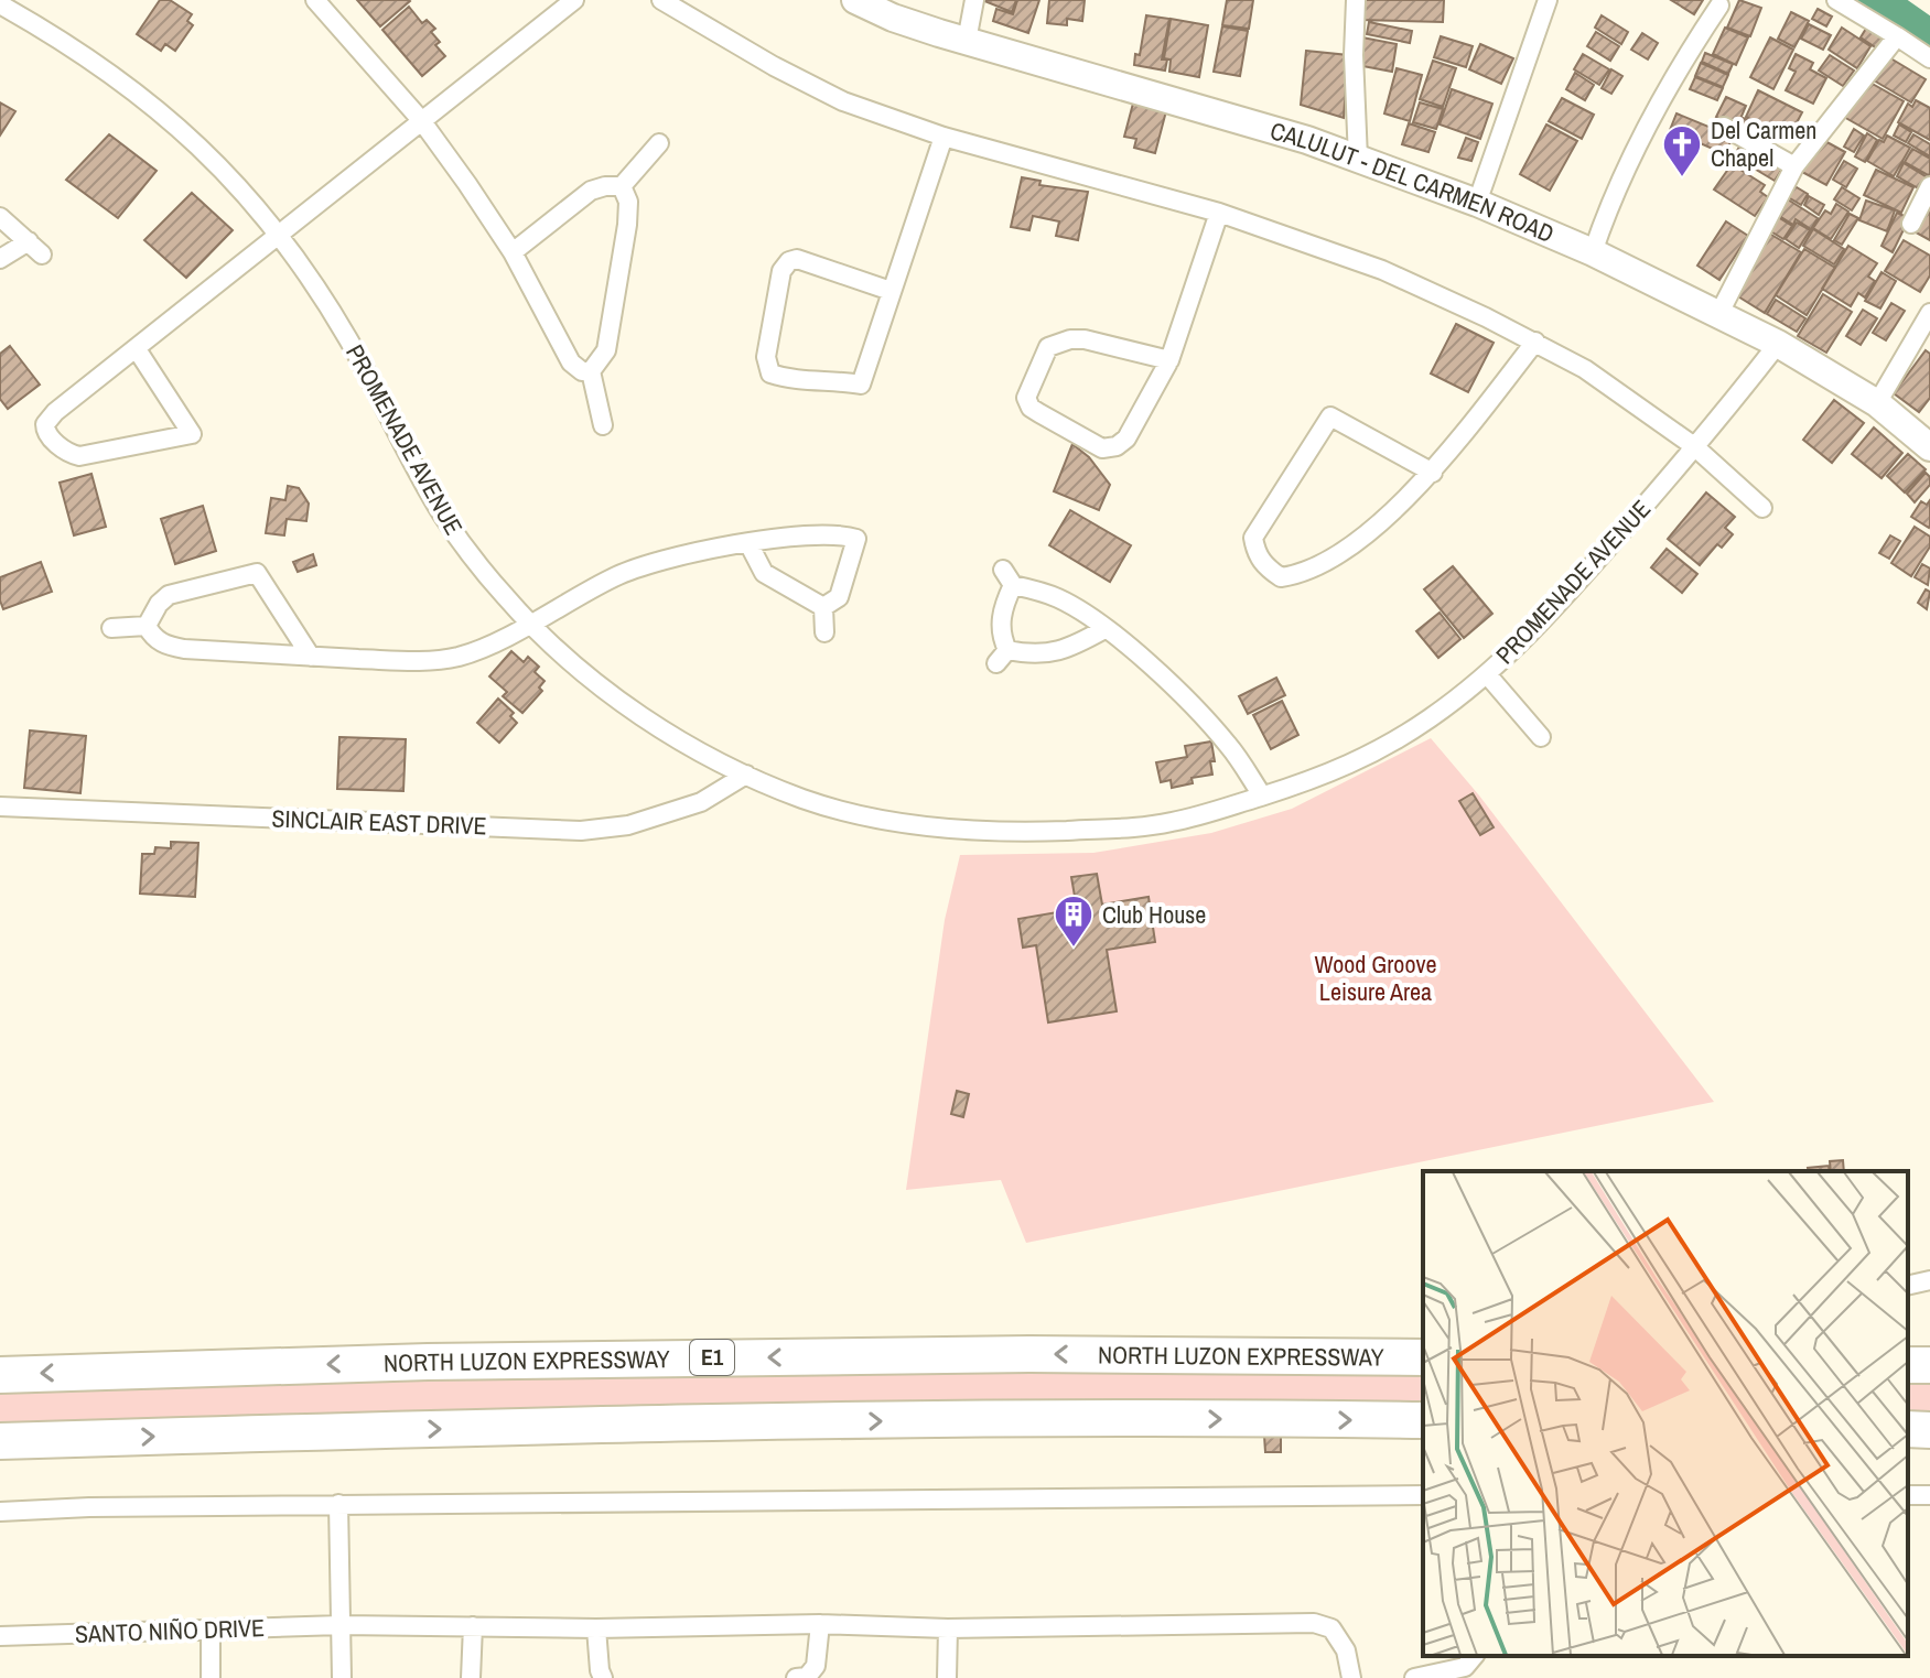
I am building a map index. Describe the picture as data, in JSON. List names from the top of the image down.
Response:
{
  "streets": {
    "highway": ["NORTH LUZON EXPRESSWAY", "E1"],
    "main road": ["CALULUT - DEL CARMEN ROAD"],
    "street": ["PROMENADE AVENUE", "SINCLAIR EAST DRIVE", "SANTO NIÑO DRIVE"]
  },
  "crossings": [
    ["CALULUT - DEL CARMEN ROAD", "PROMENADE AVENUE"],
    ["PROMENADE AVENUE", "SINCLAIR EAST DRIVE"]
  ],
  "parks": ["Wood Groove Leisure Area"],
  "places": {
    "church": ["Del Carmen Chapel"],
    "building": ["Club House"]
  }
}
